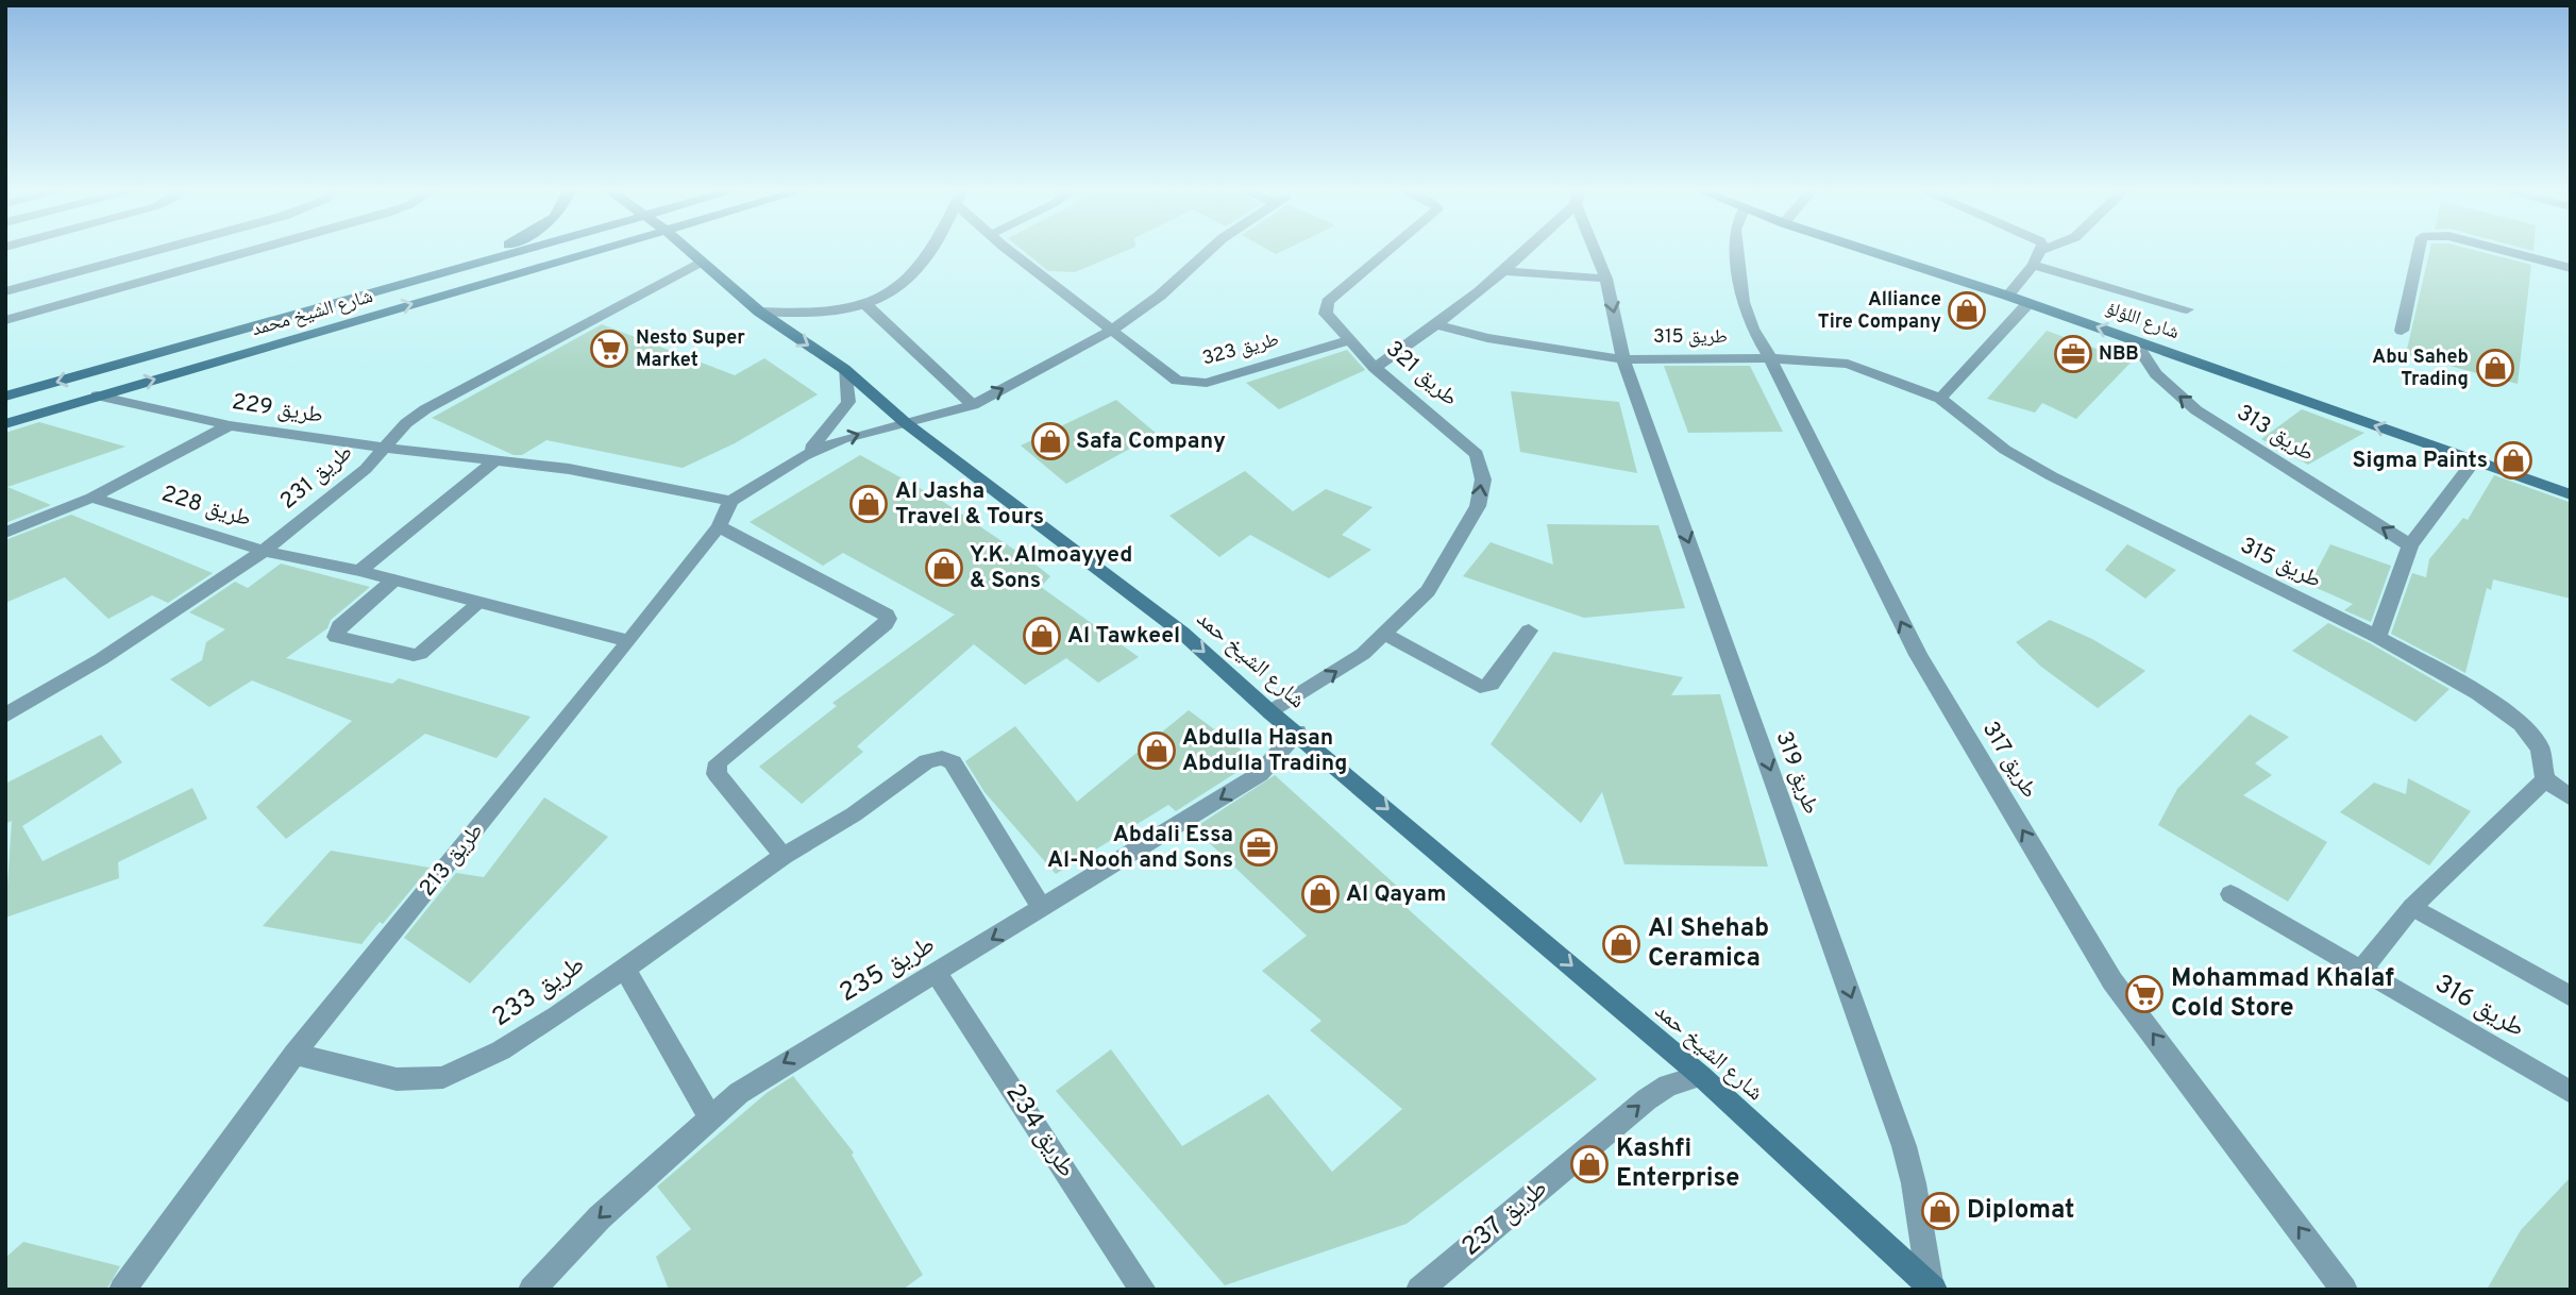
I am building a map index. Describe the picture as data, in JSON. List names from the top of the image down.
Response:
{
  "streets": {
    "street": [
      "شارع الشيخ محمد",
      "شارع اللؤلؤ",
      "طريق 315",
      "طريق 323",
      "طريق 321",
      "طريق 229",
      "طريق 313",
      "طريق 231",
      "طريق 228",
      "شارع الشيخ حمد",
      "طريق 317",
      "طريق 319",
      "طريق 213",
      "طريق 235",
      "طريق 233",
      "طريق 316",
      "طريق 234",
      "طريق 237"
    ]
  },
  "crossings": [
    ["شارع الشيخ محمد", "طريق 229"],
    ["شارع اللؤلؤ", "طريق 313"],
    ["طريق 315", "طريق 317"],
    ["طريق 315", "طريق 319"],
    ["طريق 323", "طريق 321"],
    ["طريق 321", "شارع الشيخ حمد"],
    ["طريق 321", "طريق 319"],
    ["طريق 229", "طريق 231"],
    ["طريق 229", "طريق 228"],
    ["طريق 229", "طريق 213"],
    ["طريق 231", "طريق 228"],
    ["طريق 231", "شارع الشيخ حمد"],
    ["طريق 228", "طريق 213"],
    ["شارع الشيخ حمد", "طريق 319"],
    ["شارع الشيخ حمد", "طريق 235"],
    ["شارع الشيخ حمد", "طريق 237"],
    ["طريق 213", "طريق 233"],
    ["طريق 235", "طريق 233"],
    ["طريق 235", "طريق 234"]
  ],
  "one_way": [
    "طريق 313",
    "شارع الشيخ حمد",
    "طريق 317",
    "طريق 319",
    "طريق 235",
    "طريق 237"
  ],
  "places": {
    "shop": [
      "Alliance Tire Company",
      "Abu Saheb Trading",
      "Safa Company",
      "Sigma Paints",
      "Al Jasha Travel & Tours",
      "Y.K. Almoayyed & Sons",
      "Al Tawkeel",
      "Abdulla Hasan Abdulla Trading",
      "Al Qayam",
      "Al Shehab Ceramica",
      "Kashfi Enterprise",
      "Diplomat"
    ],
    "supermarket": ["Nesto Super Market", "Mohammad Khalaf Cold Store"],
    "office": ["NBB", "Abdali Essa Al-Nooh and Sons"]
  }
}
